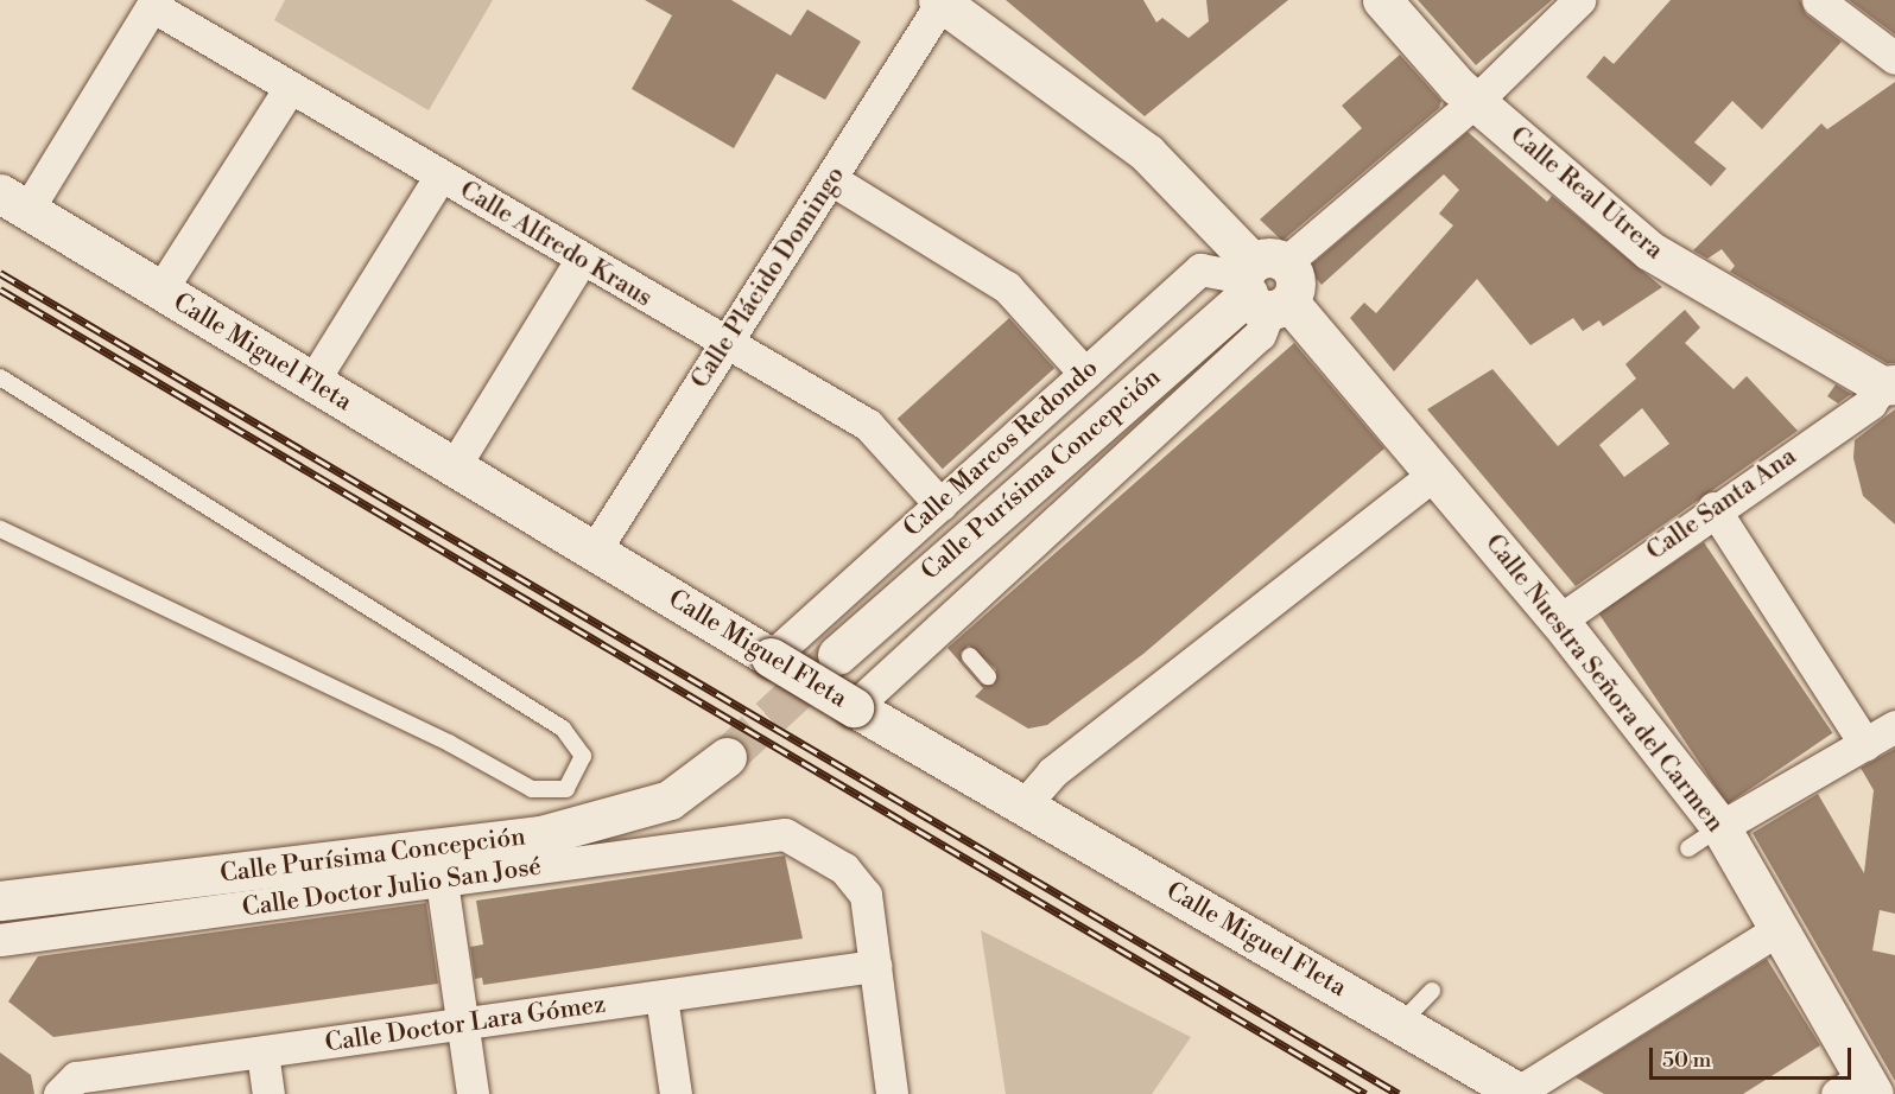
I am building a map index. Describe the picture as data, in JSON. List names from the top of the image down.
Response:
{
  "streets": {
    "street": [
      "Calle Real Utrera",
      "Calle Alfredo Kraus",
      "Calle Plácido Domingo",
      "Calle Miguel Fleta",
      "Calle Marcos Redondo",
      "Calle Purísima Concepción",
      "Calle Santa Ana",
      "Calle Nuestra Señora del Carmen",
      "Calle Doctor Julio San José",
      "Calle Doctor Lara Gómez"
    ]
  },
  "crossings": [
    ["Calle Real Utrera", "Calle Purísima Concepción"],
    ["Calle Real Utrera", "Calle Santa Ana"],
    ["Calle Alfredo Kraus", "Calle Plácido Domingo"],
    ["Calle Alfredo Kraus", "Calle Marcos Redondo"],
    ["Calle Plácido Domingo", "Calle Miguel Fleta"],
    ["Calle Plácido Domingo", "Calle Nuestra Señora del Carmen"],
    ["Calle Miguel Fleta", "Calle Marcos Redondo"],
    ["Calle Marcos Redondo", "Calle Purísima Concepción"],
    ["Calle Marcos Redondo", "Calle Nuestra Señora del Carmen"],
    ["Calle Purísima Concepción", "Calle Nuestra Señora del Carmen"],
    ["Calle Santa Ana", "Calle Nuestra Señora del Carmen"],
    ["Calle Doctor Julio San José", "Calle Doctor Lara Gómez"]
  ],
  "scale_bar": "50 m"
}
